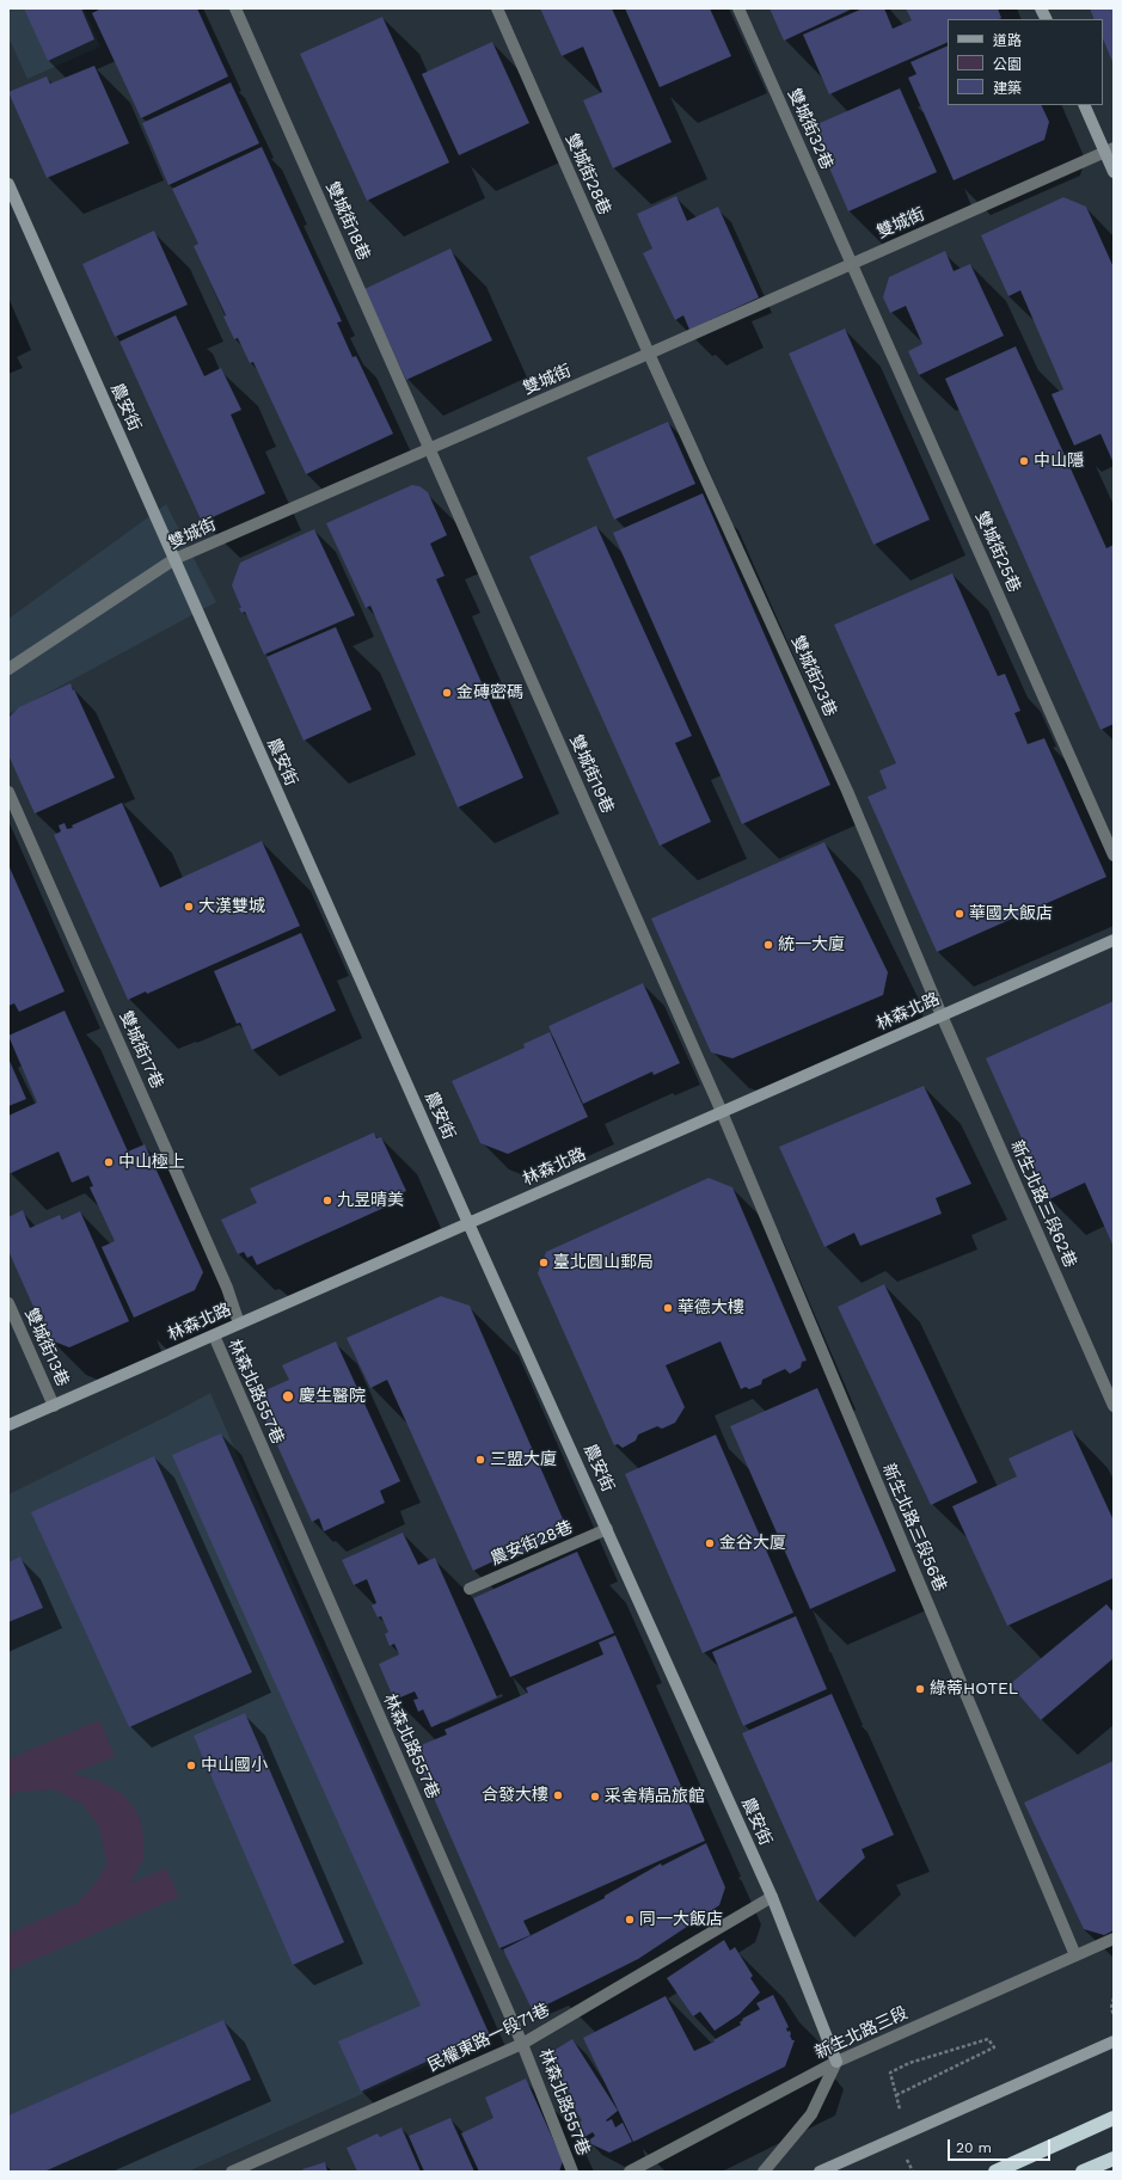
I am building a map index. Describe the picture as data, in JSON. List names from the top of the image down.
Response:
{
  "streets": {
    "street": [
      "雙城街32巷",
      "雙城街28巷",
      "雙城街18巷",
      "雙城街",
      "農安街",
      "雙城街25巷",
      "雙城街23巷",
      "雙城街19巷",
      "林森北路",
      "雙城街17巷",
      "新生北路三段62巷",
      "雙城街13巷",
      "林森北路557巷",
      "新生北路三段56巷",
      "農安街28巷",
      "新生北路三段",
      "民權東路一段71巷"
    ]
  },
  "crossings": [
    ["雙城街32巷", "雙城街"],
    ["雙城街32巷", "雙城街25巷"],
    ["雙城街28巷", "雙城街"],
    ["雙城街28巷", "雙城街23巷"],
    ["雙城街18巷", "雙城街"],
    ["雙城街18巷", "雙城街19巷"],
    ["雙城街", "農安街"],
    ["雙城街", "雙城街25巷"],
    ["雙城街", "雙城街23巷"],
    ["雙城街", "雙城街19巷"],
    ["農安街", "林森北路"],
    ["農安街", "農安街28巷"],
    ["農安街", "新生北路三段"],
    ["農安街", "民權東路一段71巷"],
    ["雙城街23巷", "林森北路"],
    ["雙城街23巷", "新生北路三段62巷"],
    ["雙城街19巷", "林森北路"],
    ["雙城街19巷", "新生北路三段56巷"],
    ["林森北路", "雙城街17巷"],
    ["林森北路", "新生北路三段62巷"],
    ["林森北路", "雙城街13巷"],
    ["林森北路", "林森北路557巷"],
    ["林森北路", "新生北路三段56巷"],
    ["林森北路557巷", "民權東路一段71巷"],
    ["新生北路三段56巷", "新生北路三段"]
  ],
  "places": [
    "中山隱",
    "金磚密碼",
    "大漢雙城",
    "華國大飯店",
    "統一大廈",
    "中山極上",
    "九昱晴美",
    "臺北圓山郵局",
    "華德大樓",
    "慶生醫院",
    "三盟大廈",
    "金谷大厦",
    "綠蒂HOTEL",
    "中山國小",
    "合發大樓",
    "采舍精品旅館",
    "同一大飯店"
  ],
  "legend": ["道路", "公園", "建築"],
  "scale_bar": "20 m"
}
